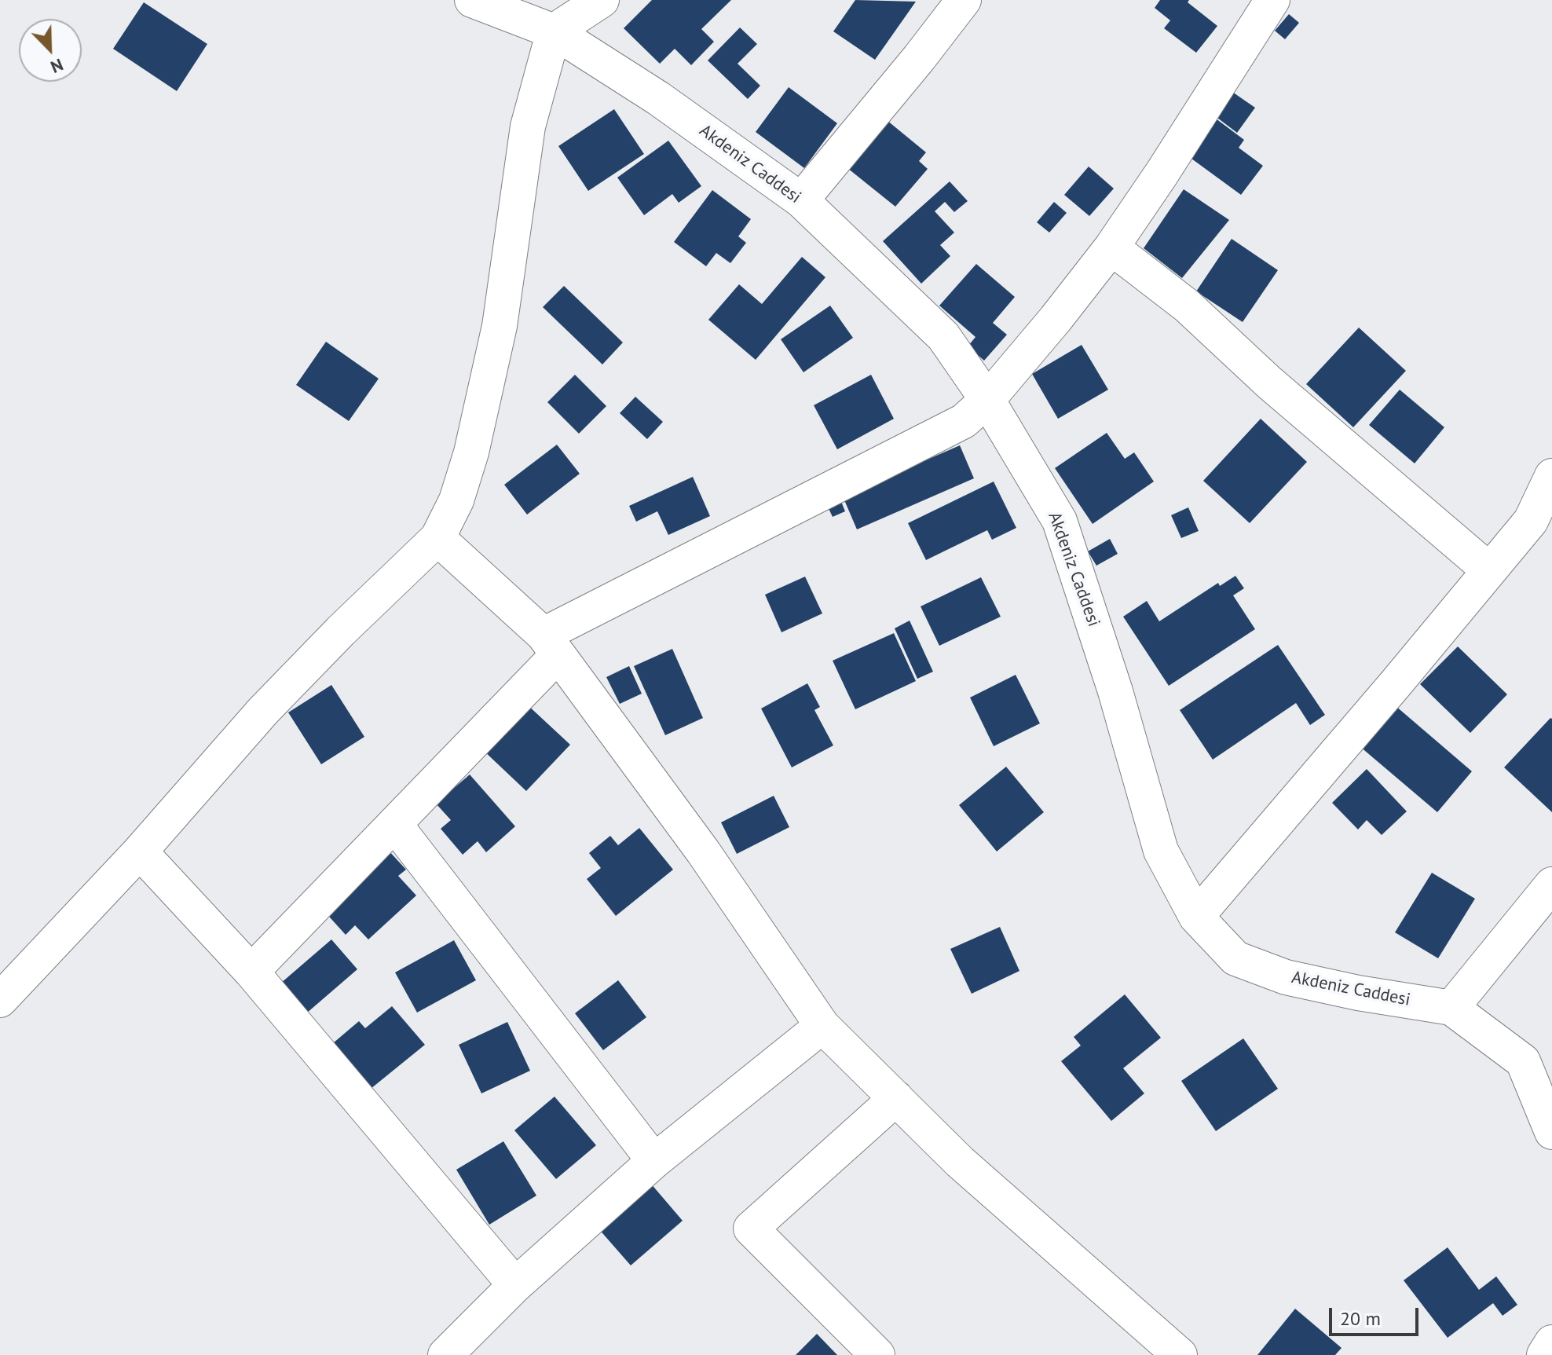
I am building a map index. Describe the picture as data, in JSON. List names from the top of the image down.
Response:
{
  "streets": {
    "street": ["Akdeniz Caddesi"]
  },
  "scale_bar": "20 m",
  "north": "bottom right"
}
